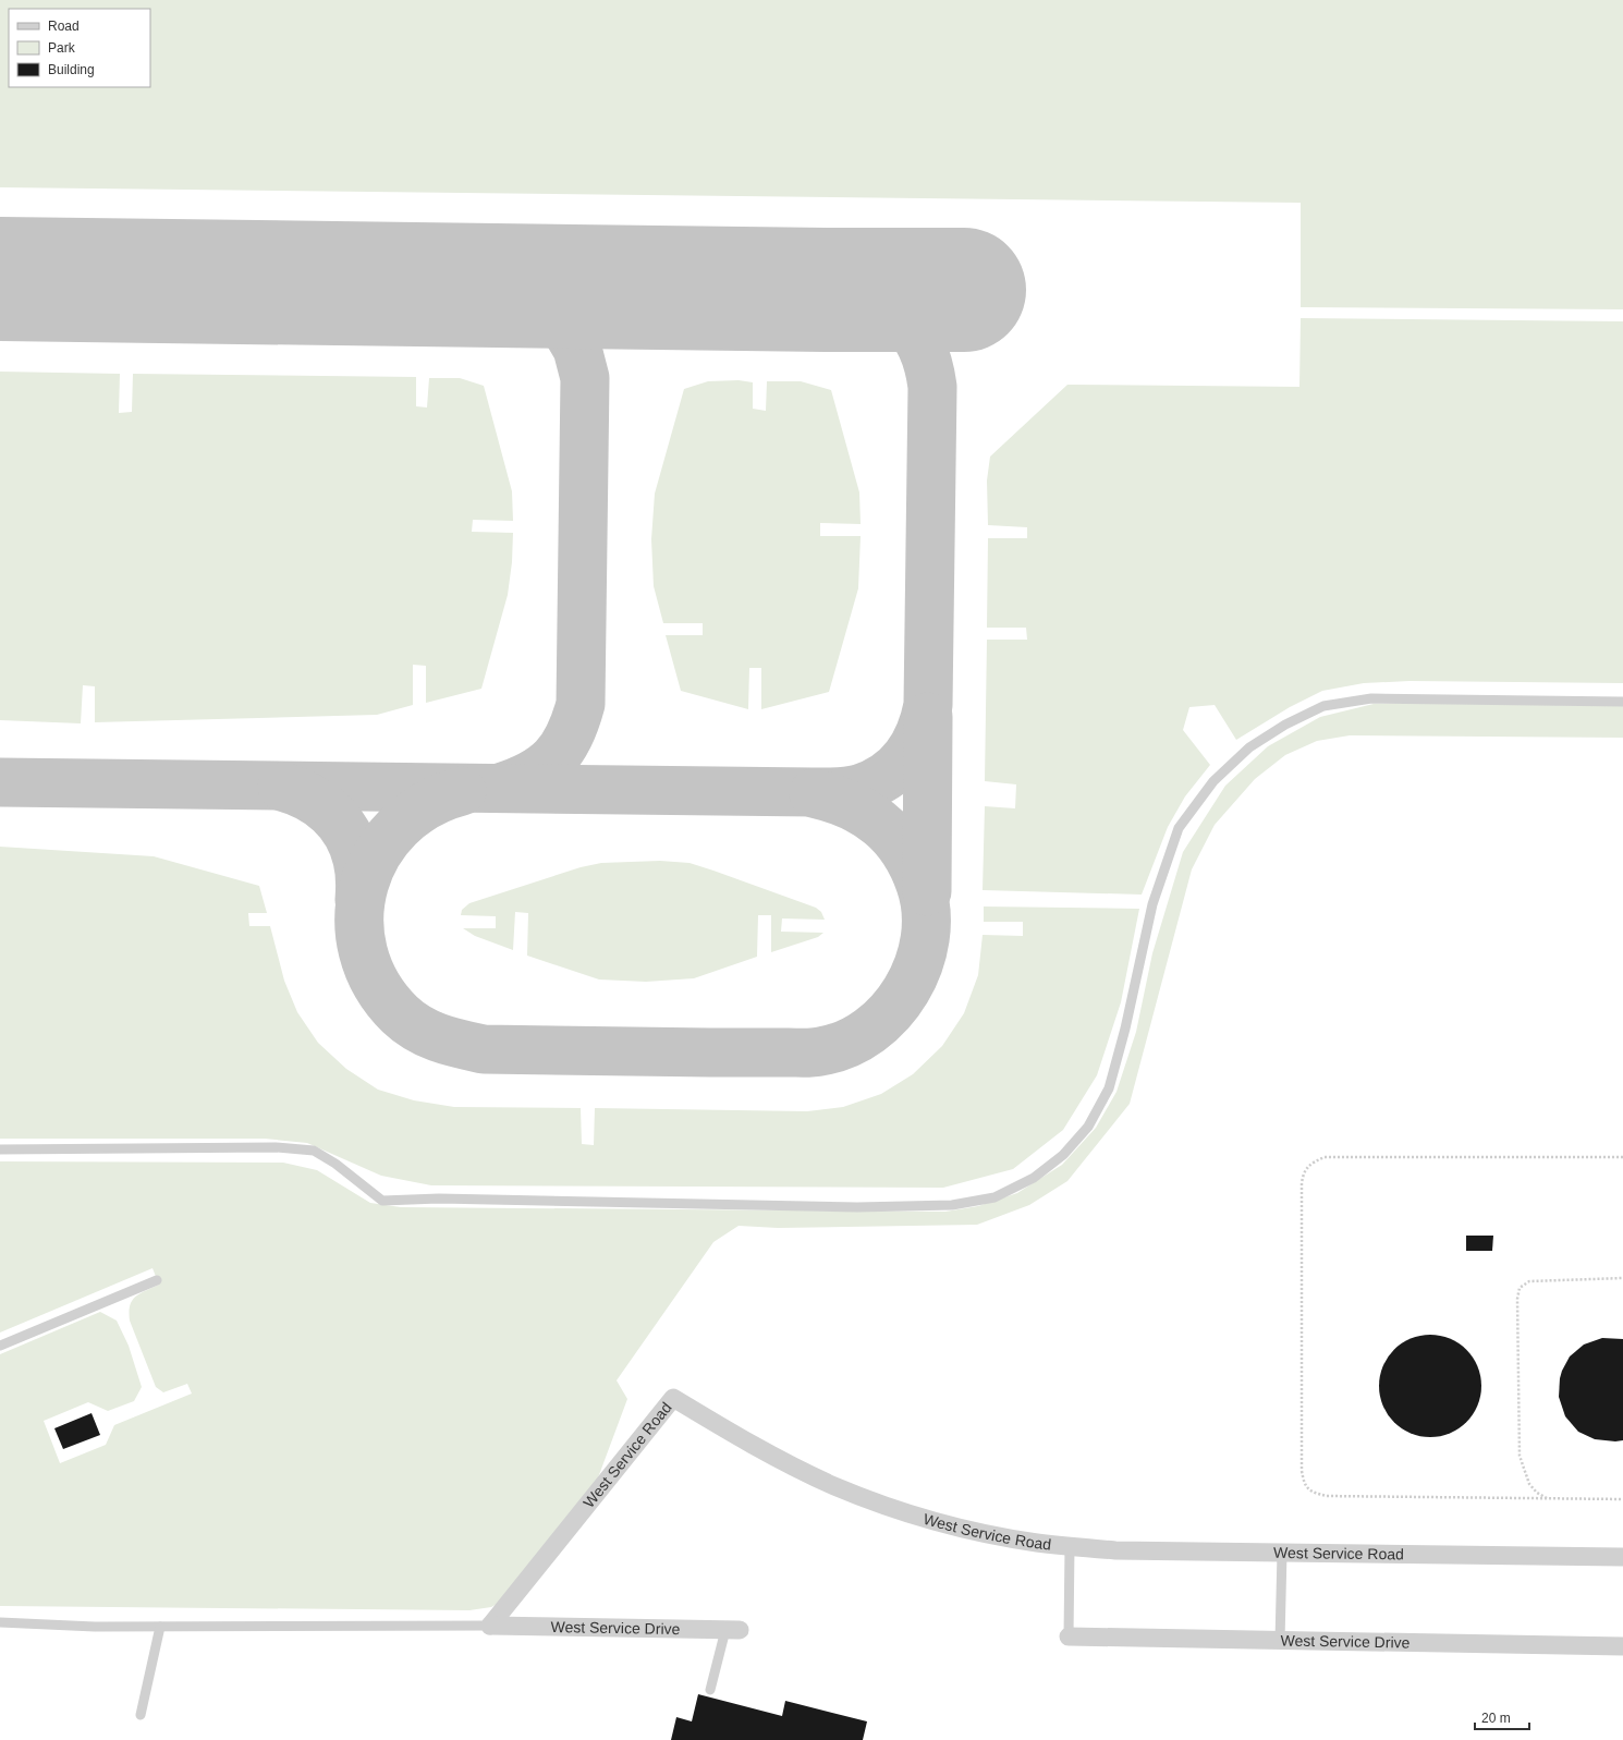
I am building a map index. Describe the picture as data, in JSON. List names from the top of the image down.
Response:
{
  "streets": {
    "street": ["West Service Road", "West Service Drive"]
  },
  "crossings": [
    ["West Service Road", "West Service Drive"]
  ],
  "legend": ["Road", "Park", "Building"],
  "scale_bar": "20 m"
}
